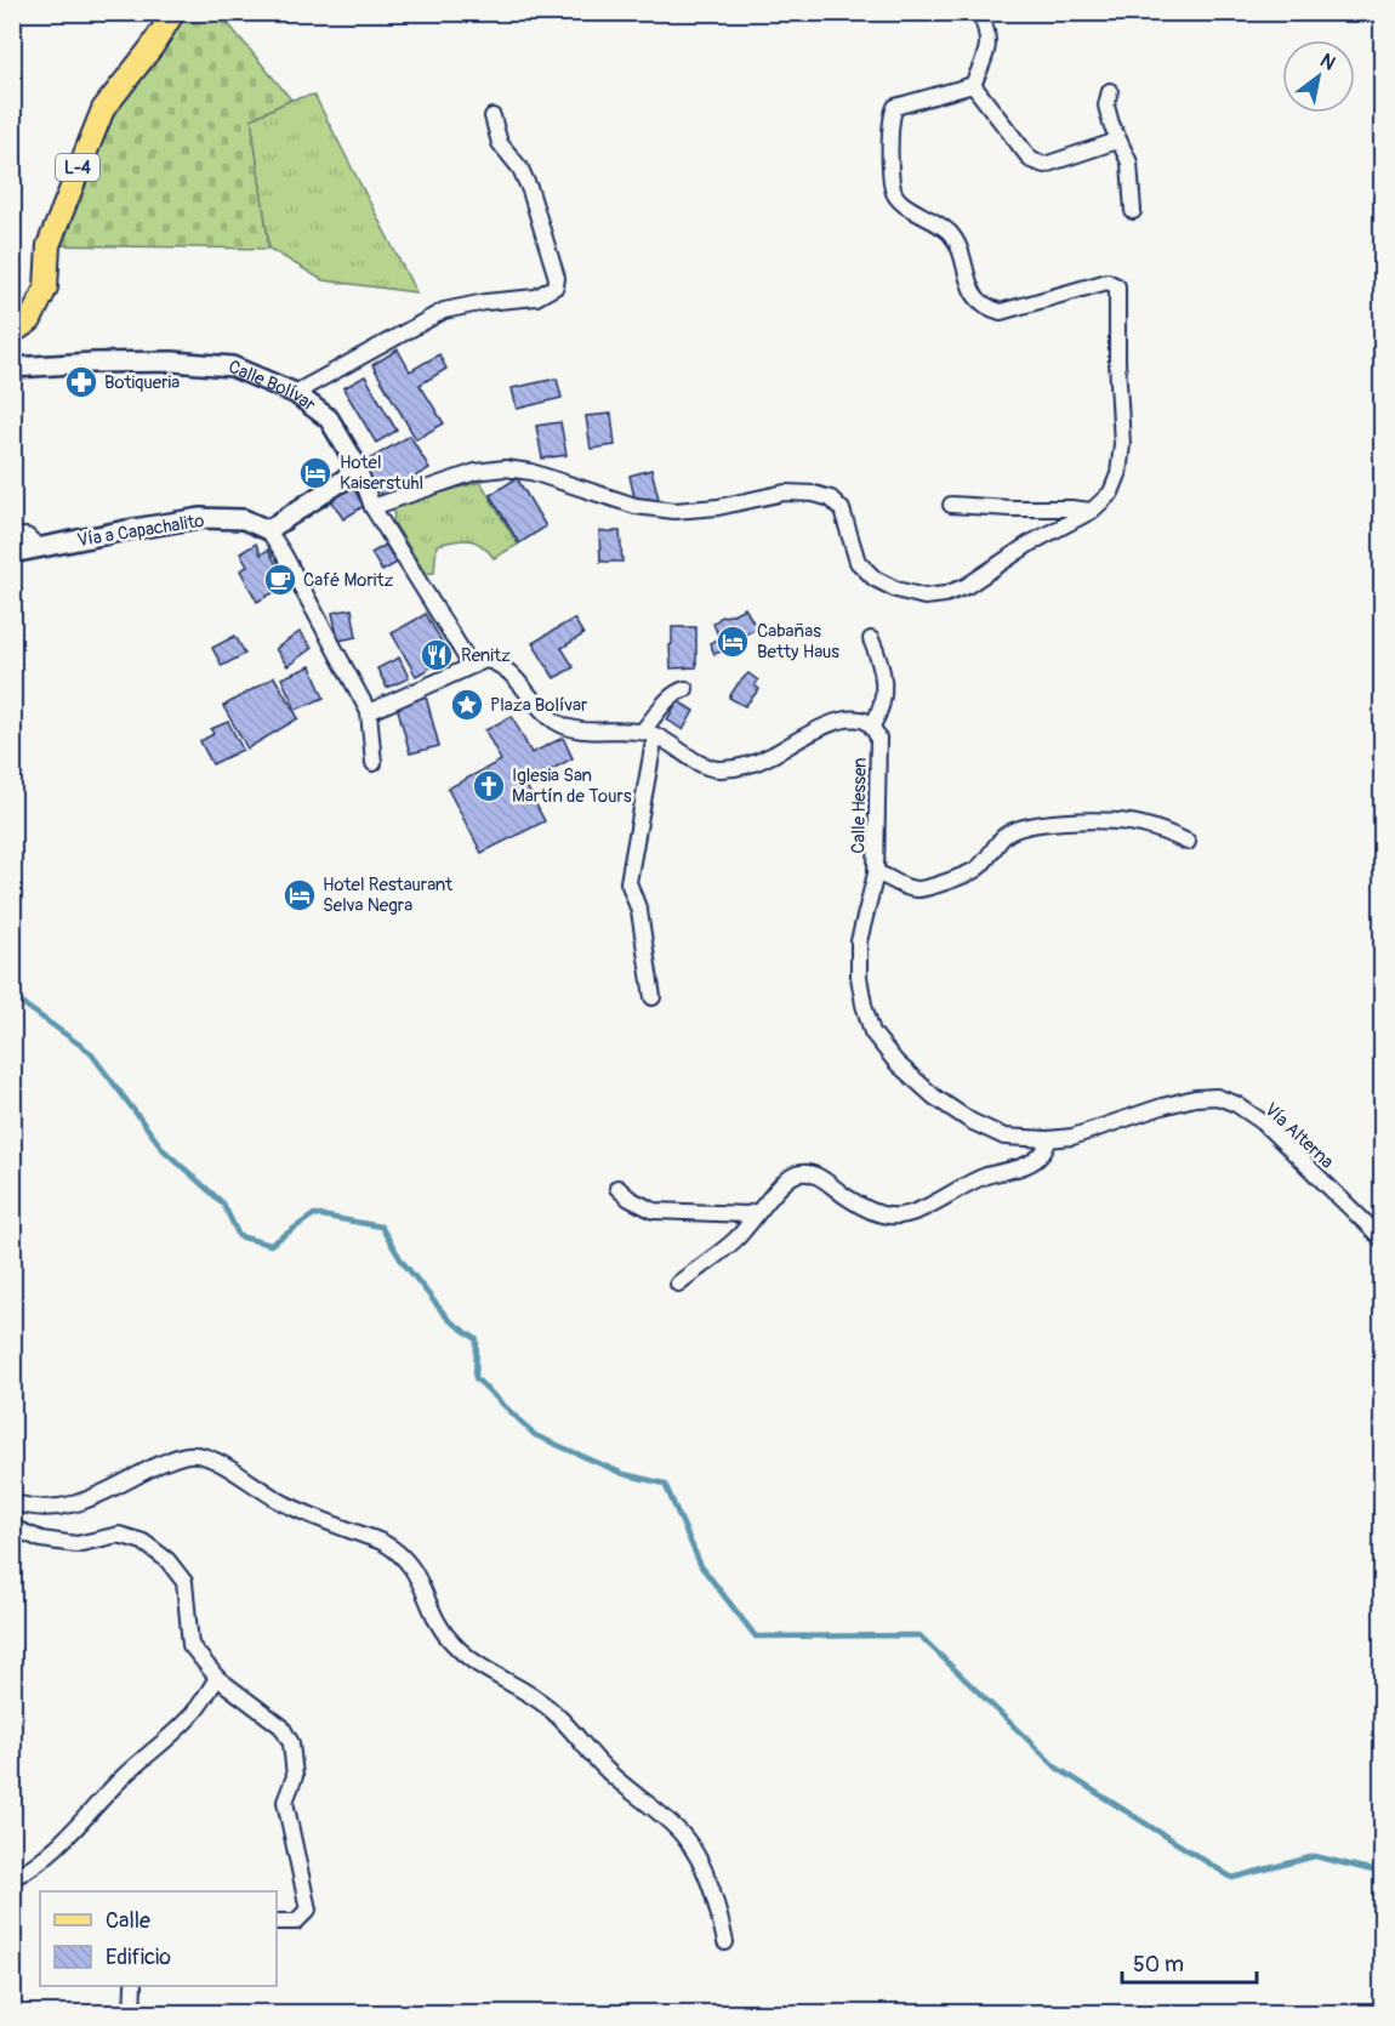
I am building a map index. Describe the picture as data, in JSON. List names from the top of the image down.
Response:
{
  "streets": {
    "main road": ["L-4"],
    "street": [
      "Calle Bolívar",
      "Vía a Capachalito",
      "Calle Hessen",
      "Vía Alterna"
    ]
  },
  "crossings": [
    ["Calle Hessen", "Vía Alterna"]
  ],
  "places": {
    "pharmacy": ["Botiqueria"],
    "hotel": ["Hotel Kaiserstuhl", "Cabañas Betty Haus", "Hotel Restaurant Selva Negra"],
    "cafe": ["Café Moritz"],
    "restaurant": ["Renitz"],
    "place": ["Plaza Bolívar"],
    "church": ["Iglesia San Martín de Tours"]
  },
  "legend": ["Calle", "Edificio"],
  "scale_bar": "50 m",
  "north": "top right"
}
